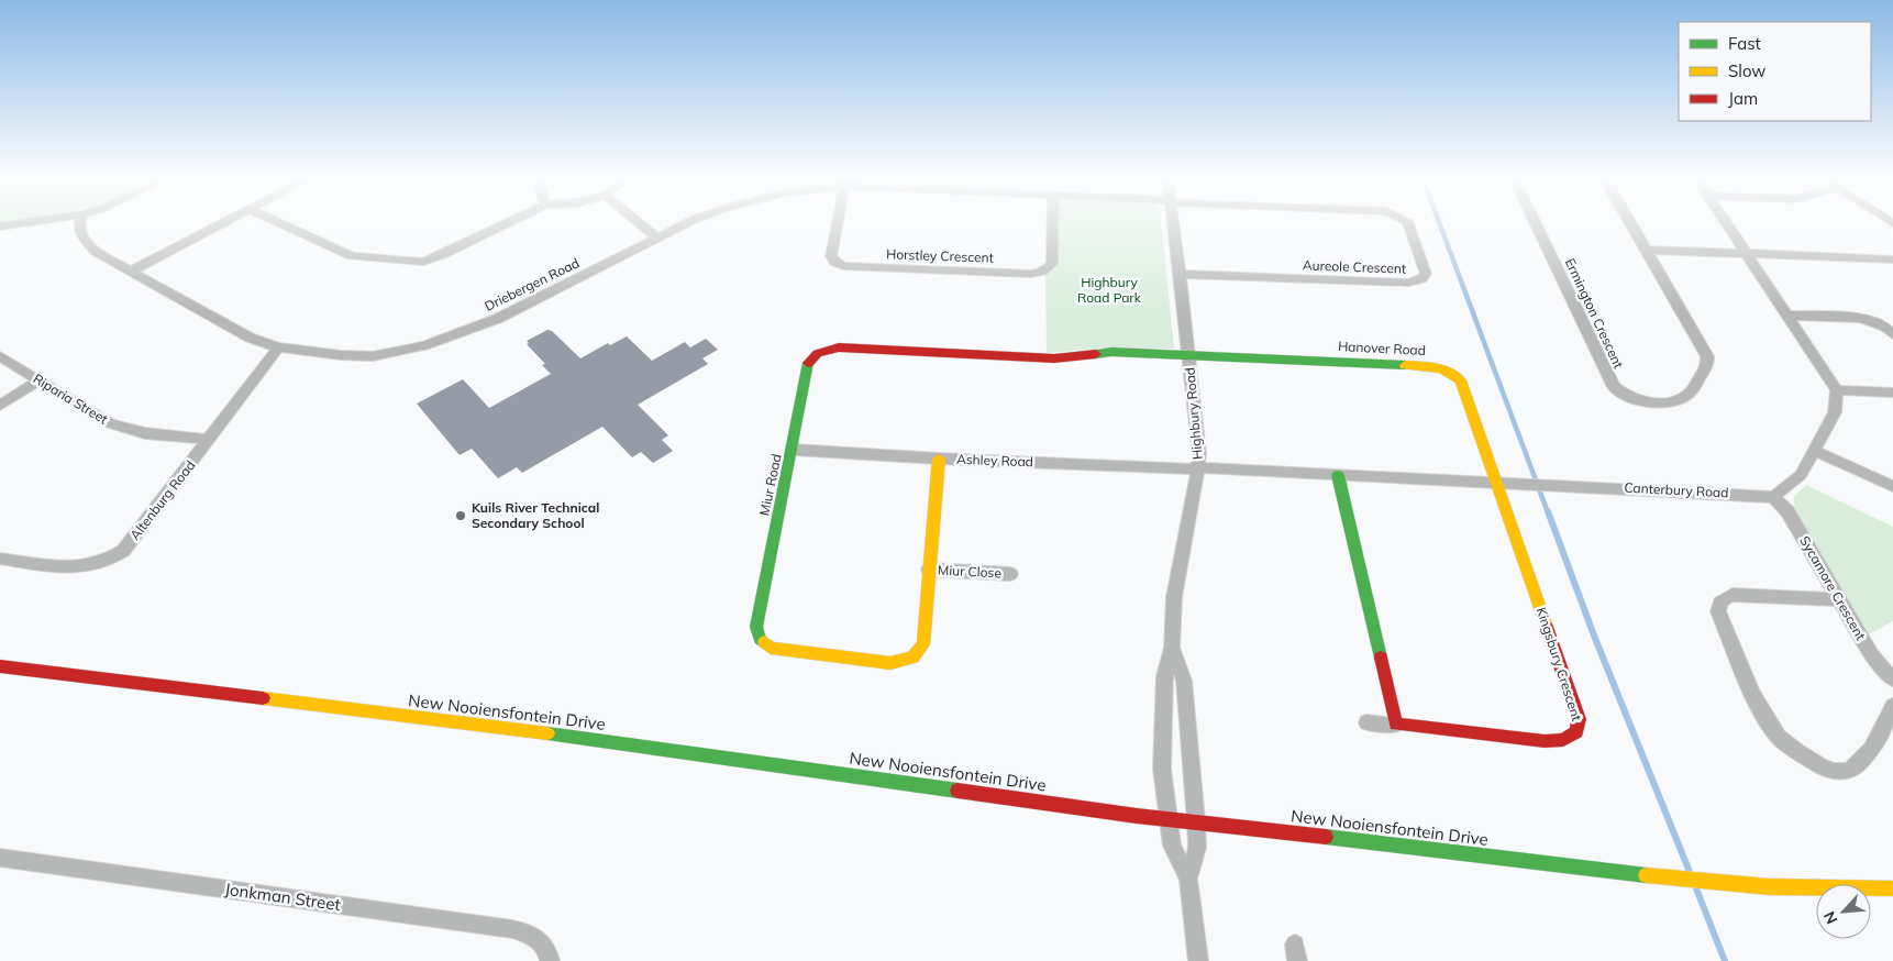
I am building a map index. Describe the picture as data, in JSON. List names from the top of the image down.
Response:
{
  "streets": {
    "street": [
      "Horstley Crescent",
      "Aureole Crescent",
      "Driebergen Road",
      "Ermington Crescent",
      "Hanover Road",
      "Riparia Street",
      "Highbury Road",
      "Ashley Road",
      "Miur Road",
      "Canterbury Road",
      "Altenburg Road",
      "Miur Close",
      "Sycamore Crescent",
      "Kingsbury Crescent",
      "New Nooiensfontein Drive",
      "Jonkman Street"
    ]
  },
  "crossings": [
    ["Aureole Crescent", "Highbury Road"],
    ["Driebergen Road", "Altenburg Road"],
    ["Hanover Road", "Highbury Road"],
    ["Hanover Road", "Miur Road"],
    ["Hanover Road", "Canterbury Road"],
    ["Hanover Road", "Kingsbury Crescent"],
    ["Riparia Street", "Altenburg Road"],
    ["Highbury Road", "Ashley Road"],
    ["Highbury Road", "Miur Road"],
    ["Highbury Road", "Canterbury Road"],
    ["Highbury Road", "New Nooiensfontein Drive"],
    ["Ashley Road", "Miur Road"],
    ["Ashley Road", "Canterbury Road"],
    ["Miur Road", "Miur Close"],
    ["Canterbury Road", "Sycamore Crescent"],
    ["Canterbury Road", "Kingsbury Crescent"]
  ],
  "parks": ["Highbury Road Park"],
  "places": ["Kuils River Technical Secondary School"],
  "legend": ["Fast", "Slow", "Jam"],
  "north": "bottom left"
}
